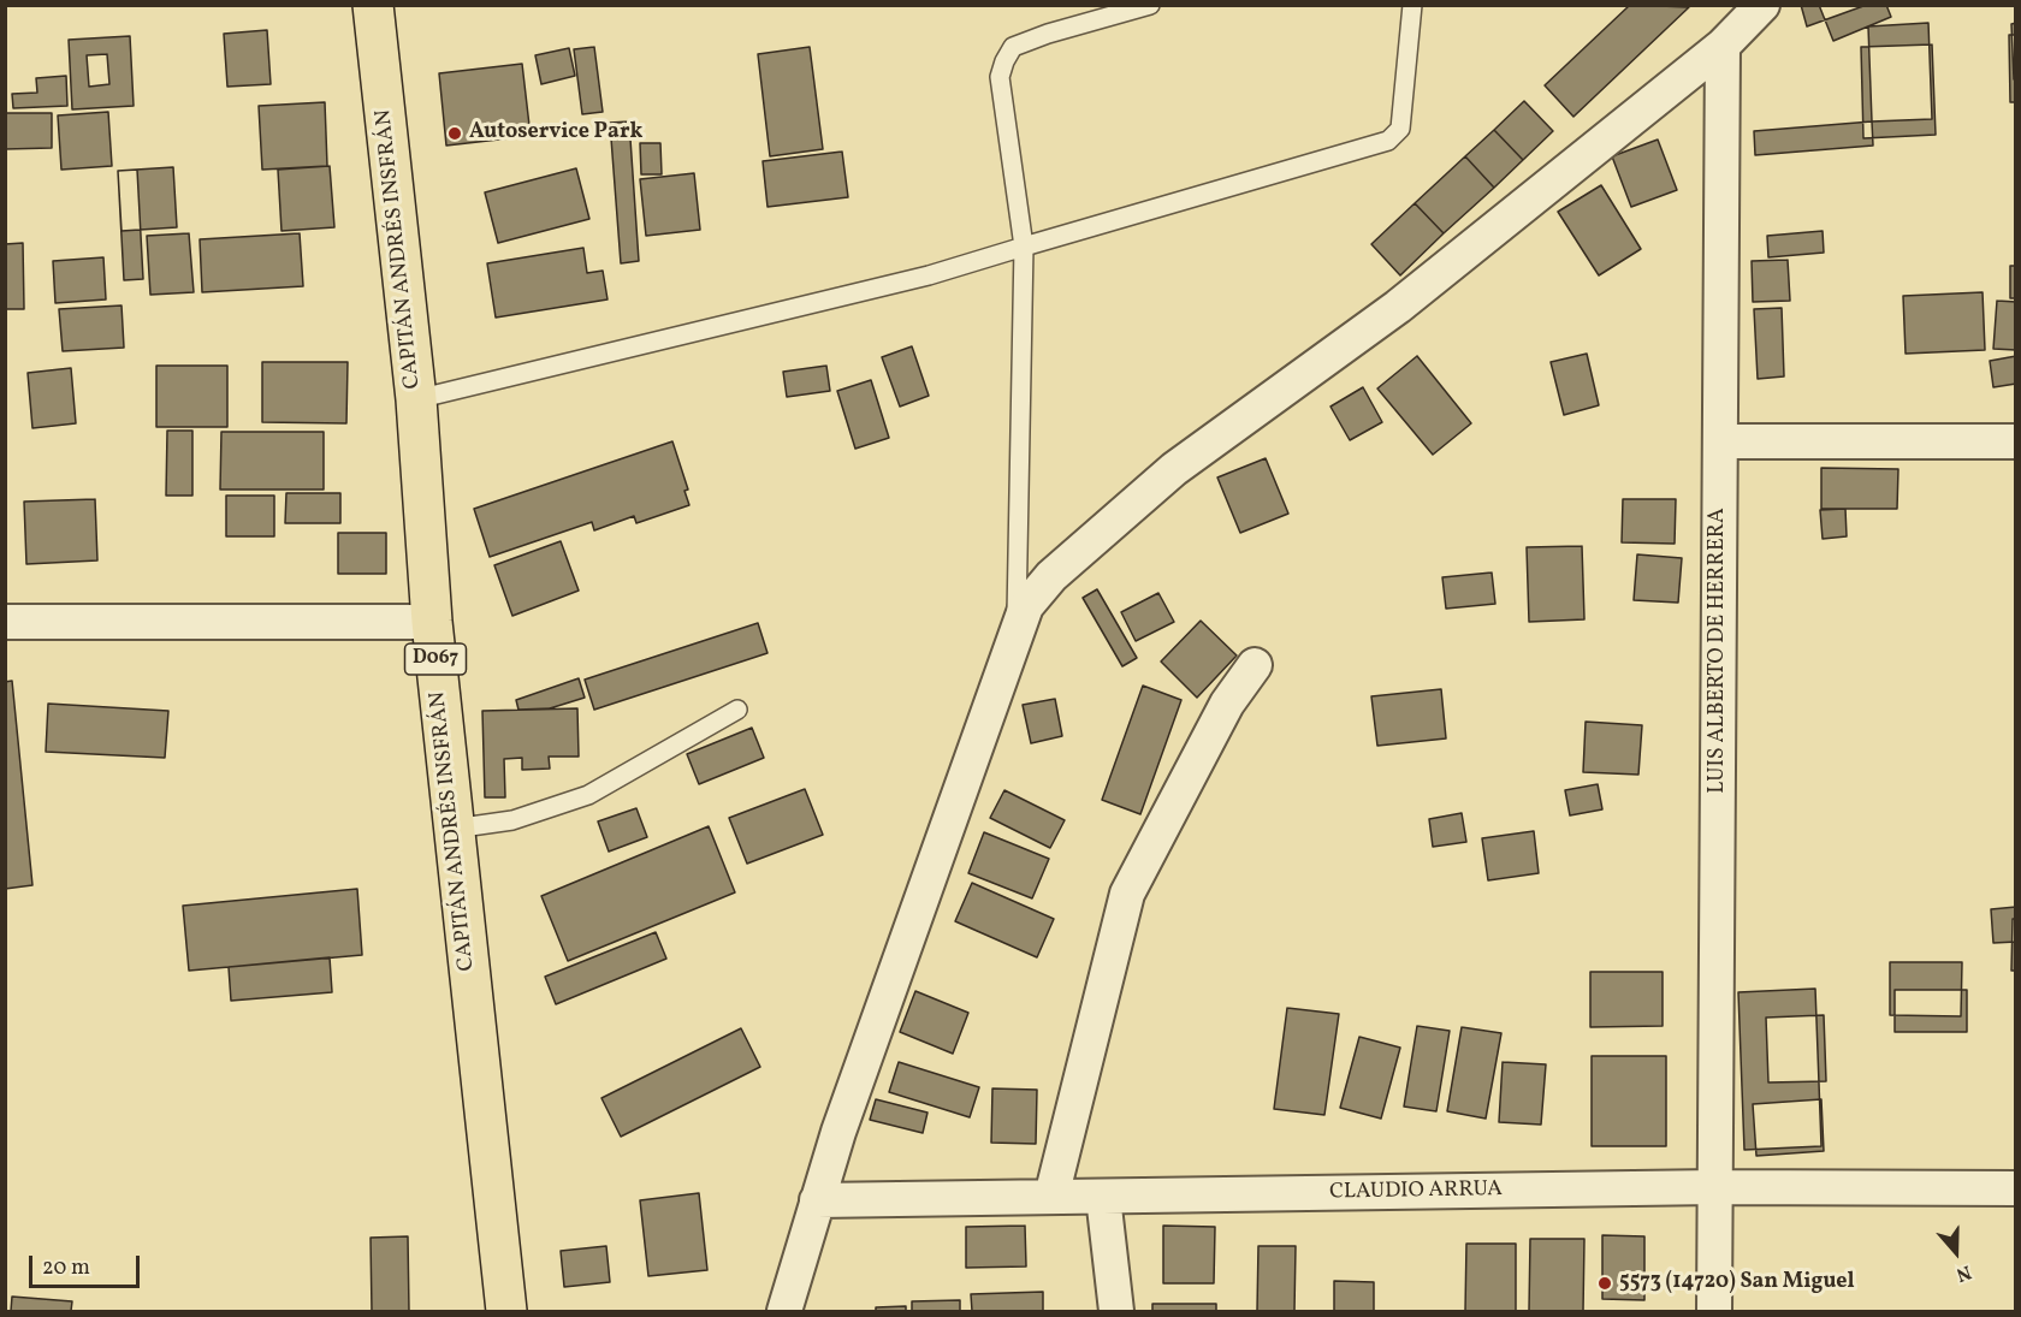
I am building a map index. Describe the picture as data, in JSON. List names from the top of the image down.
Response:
{
  "streets": {
    "main road": ["CAPITÁN ANDRÉS INSFRÁN", "D067"],
    "street": ["LUIS ALBERTO DE HERRERA", "CLAUDIO ARRUA"]
  },
  "crossings": [
    ["LUIS ALBERTO DE HERRERA", "CLAUDIO ARRUA"]
  ],
  "places": ["Autoservice Park", "5573 (14720) San Miguel"],
  "scale_bar": "20 m",
  "north": "bottom"
}
